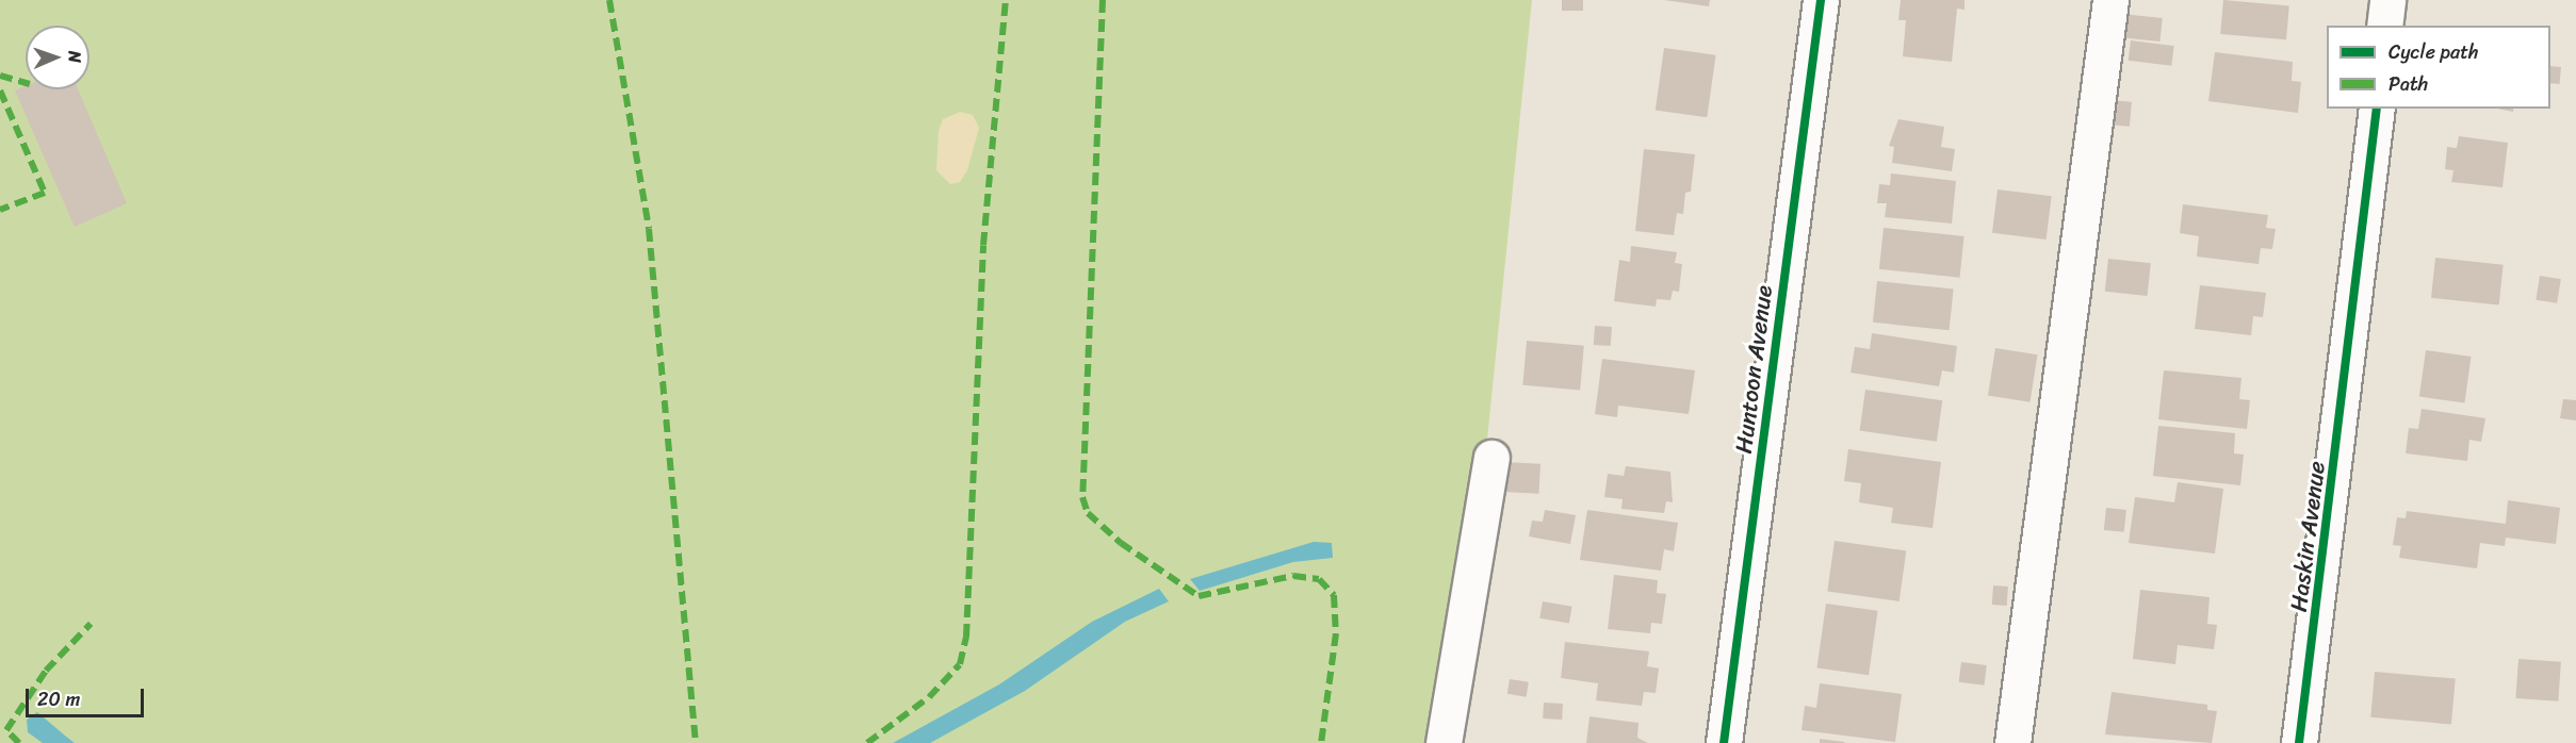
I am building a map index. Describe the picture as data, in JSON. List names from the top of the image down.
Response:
{
  "streets": {
    "street": ["Huntoon Avenue", "Haskin Avenue"]
  },
  "legend": ["Cycle path", "Path"],
  "scale_bar": "20 m",
  "north": "right"
}
